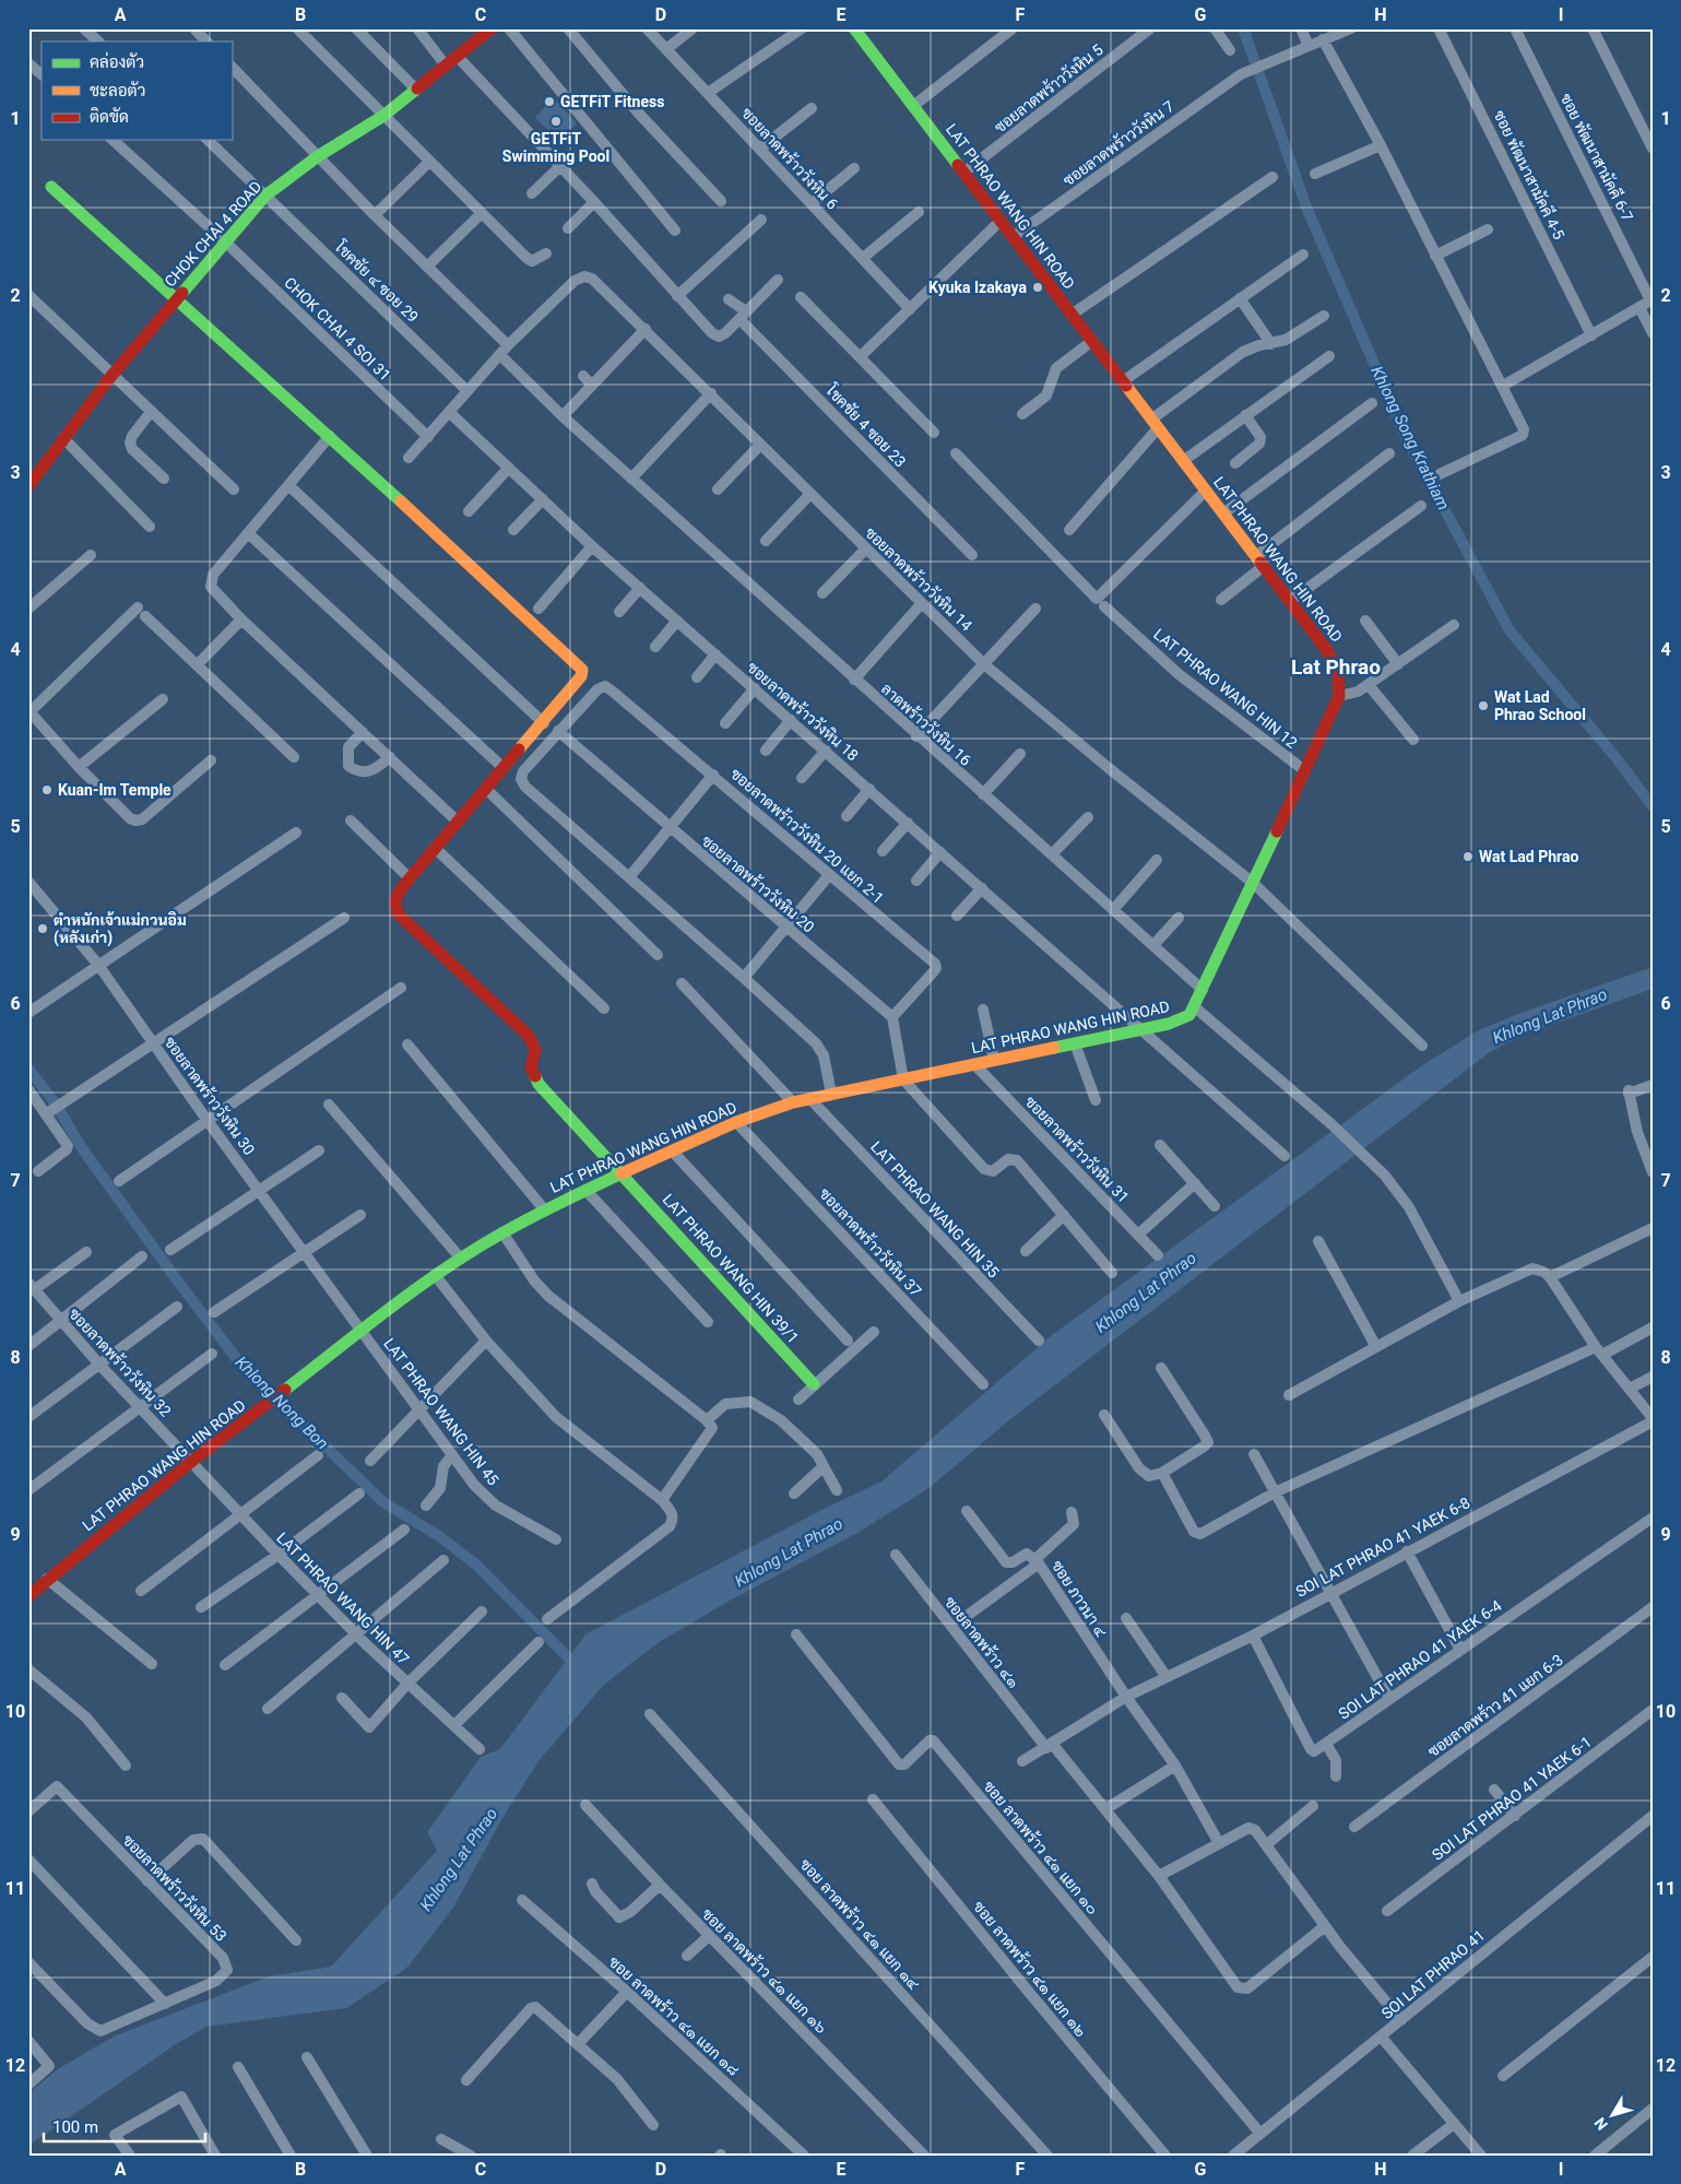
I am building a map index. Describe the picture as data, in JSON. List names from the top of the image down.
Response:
{
  "streets": {
    "main road": ["LAT PHRAO WANG HIN ROAD", "CHOK CHAI 4 ROAD", "LAT PHRAO WANG HIN 39/1"],
    "street": [
      "ซอยลาดพร้าววังหิน 5",
      "ซอยลาดพร้าววังหิน 7",
      "ซอย พัฒนาสามัคคี 6-7",
      "ซอยลาดพร้าววังหิน 6",
      "ซอย พัฒนาสามัคคี 4-5",
      "โชคชัย ๔ ซอย 29",
      "CHOK CHAI 4 SOI 31",
      "โชคชัย 4 ซอย 23",
      "ซอยลาดพร้าววังหิน 14",
      "LAT PHRAO WANG HIN 12",
      "ซอยลาดพร้าววังหิน 18",
      "ลาดพร้าววังหิน 16",
      "ซอยลาดพร้าววังหิน 20 แยก 2-1",
      "ซอยลาดพร้าววังหิน 20",
      "ซอยลาดพร้าววังหิน 30",
      "ซอยลาดพร้าววังหิน 31",
      "LAT PHRAO WANG HIN 35",
      "ซอยลาดพร้าววังหิน 37",
      "ซอยลาดพร้าววังหิน 32",
      "LAT PHRAO WANG HIN 45",
      "SOI LAT PHRAO 41 YAEK 6-8",
      "LAT PHRAO WANG HIN 47",
      "ซอย ภาวนา ๔",
      "ซอยลาดพร้าว ๔๑",
      "SOI LAT PHRAO 41 YAEK 6-4",
      "ซอยลาดพร้าว 41 แยก 6-3",
      "SOI LAT PHRAO 41 YAEK 6-1",
      "ซอย ลาดพร้าว ๔๑ แยก ๑๐",
      "ซอยลาดพร้าววังหิน 53",
      "ซอย ลาดพร้าว ๔๑ แยก ๑๔",
      "ซอย ลาดพร้าว ๔๑ แยก ๑๒",
      "ซอย ลาดพร้าว ๔๑ แยก ๑๖",
      "SOI LAT PHRAO 41",
      "ซอย ลาดพร้าว ๔๑ แยก ๑๘"
    ]
  },
  "crossings": [
    ["ซอยลาดพร้าววังหิน 5", "LAT PHRAO WANG HIN ROAD"],
    ["ซอยลาดพร้าววังหิน 7", "LAT PHRAO WANG HIN ROAD"],
    ["LAT PHRAO WANG HIN ROAD", "ซอยลาดพร้าววังหิน 18"],
    ["LAT PHRAO WANG HIN ROAD", "ซอยลาดพร้าววังหิน 30"],
    ["LAT PHRAO WANG HIN ROAD", "ซอยลาดพร้าววังหิน 31"],
    ["LAT PHRAO WANG HIN ROAD", "LAT PHRAO WANG HIN 35"],
    ["LAT PHRAO WANG HIN ROAD", "ซอยลาดพร้าววังหิน 37"],
    ["LAT PHRAO WANG HIN ROAD", "LAT PHRAO WANG HIN 39/1"],
    ["LAT PHRAO WANG HIN ROAD", "ซอยลาดพร้าววังหิน 32"],
    ["LAT PHRAO WANG HIN ROAD", "LAT PHRAO WANG HIN 45"],
    ["LAT PHRAO WANG HIN ROAD", "LAT PHRAO WANG HIN 47"],
    ["CHOK CHAI 4 ROAD", "โชคชัย ๔ ซอย 29"],
    ["CHOK CHAI 4 ROAD", "CHOK CHAI 4 SOI 31"],
    ["ซอยลาดพร้าววังหิน 20 แยก 2-1", "ซอยลาดพร้าววังหิน 20"],
    ["ซอยลาดพร้าววังหิน 30", "LAT PHRAO WANG HIN 45"],
    ["ซอยลาดพร้าววังหิน 32", "LAT PHRAO WANG HIN 47"],
    ["SOI LAT PHRAO 41 YAEK 6-8", "ซอย ภาวนา ๔"],
    ["SOI LAT PHRAO 41 YAEK 6-8", "ซอยลาดพร้าว ๔๑"],
    ["ซอย ลาดพร้าว ๔๑ แยก ๑๐", "SOI LAT PHRAO 41"]
  ],
  "districts": ["Lat Phrao"],
  "water": ["Khlong Song Krathiam", "Khlong Lat Phrao", "Khlong Nong Bon"],
  "places": [
    "GETFiT Fitness",
    "GETFiT Swimming Pool",
    "Kyuka Izakaya",
    "Wat Lad Phrao School",
    "Kuan-Im Temple",
    "Wat Lad Phrao",
    "ตำหนักเจ้าแม่กวนอิม (หลังเก่า)"
  ],
  "legend": ["คล่องตัว", "ชะลอตัว", "ติดขัด"],
  "scale_bar": "100 m",
  "north": "bottom left",
  "grid": {
    "columns": [
      "A",
      "B",
      "C",
      "D",
      "E",
      "F",
      "G",
      "H",
      "I"
    ],
    "rows": [
      "1",
      "2",
      "3",
      "4",
      "5",
      "6",
      "7",
      "8",
      "9",
      "10",
      "11",
      "12"
    ]
  }
}
